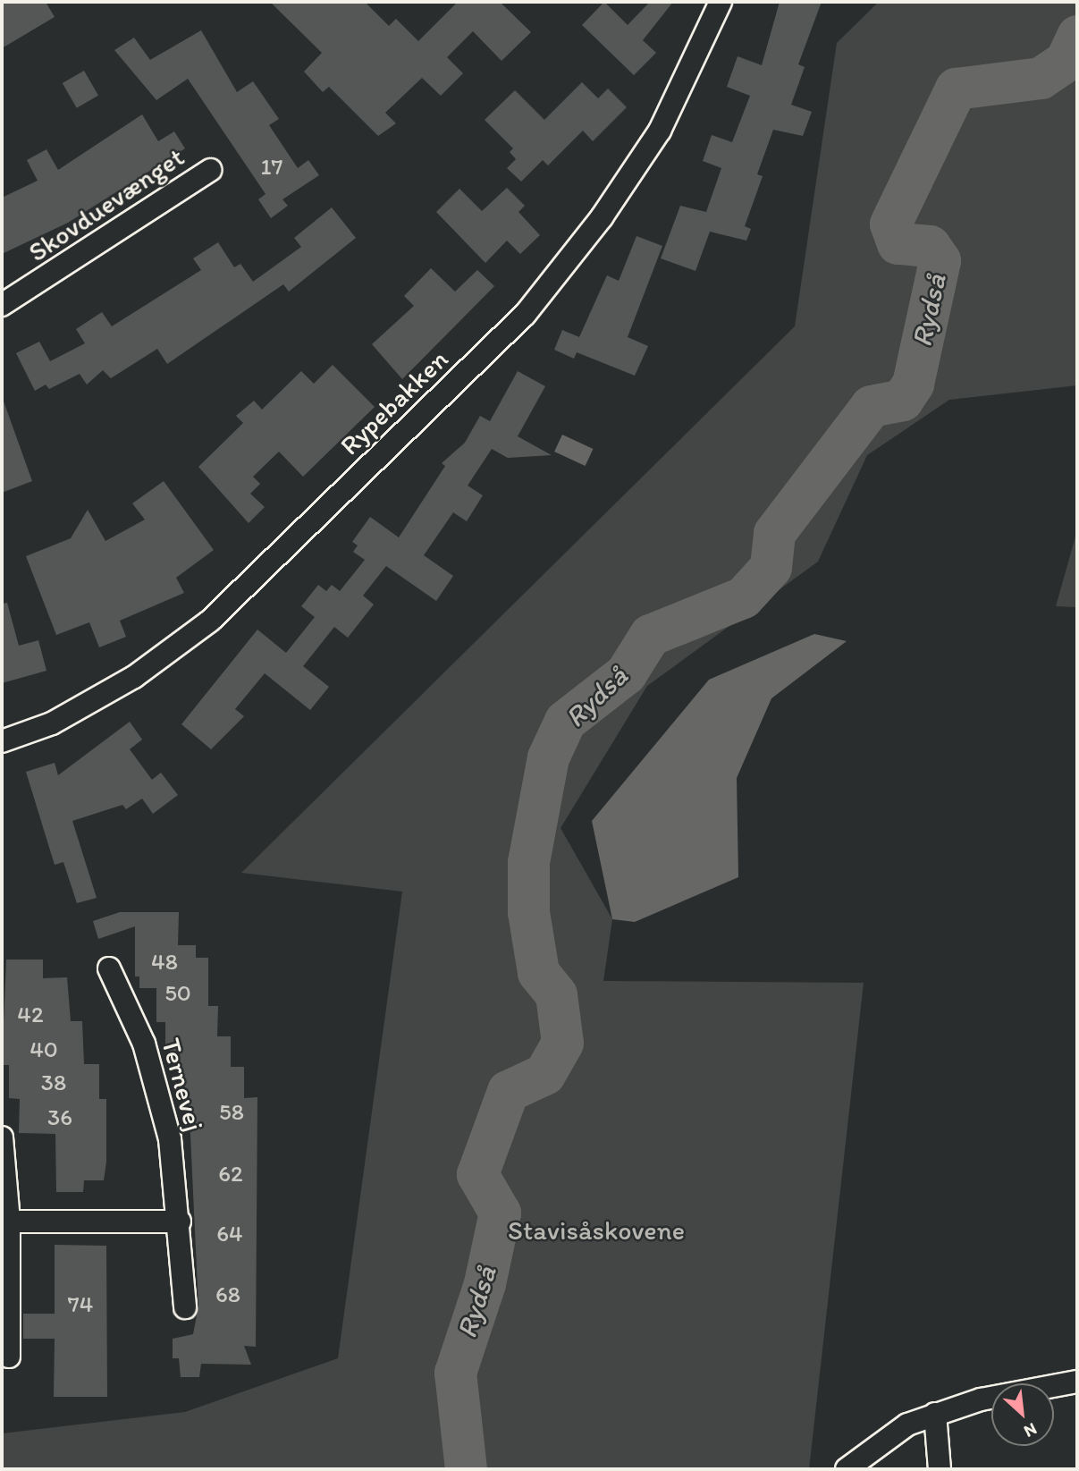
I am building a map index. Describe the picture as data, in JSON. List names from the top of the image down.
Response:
{
  "streets": {
    "street": ["Skovduevænget", "Rypebakken", "Ternevej"]
  },
  "water": ["Rydså"],
  "parks": ["Stavisåskovene"],
  "house_numbers": [
    "17",
    "48",
    "50",
    "42",
    "40",
    "38",
    "58",
    "36",
    "62",
    "64",
    "68",
    "74"
  ],
  "north": "bottom right"
}
